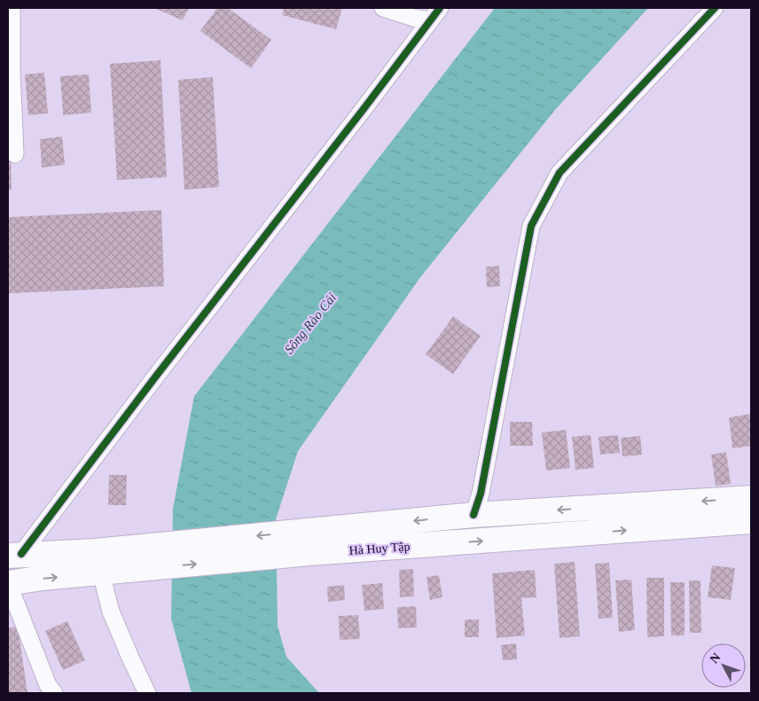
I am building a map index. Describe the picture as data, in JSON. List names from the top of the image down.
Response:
{
  "streets": {
    "main road": ["Hà Huy Tập"]
  },
  "water": ["Sông Rào Cái"],
  "north": "top left"
}
